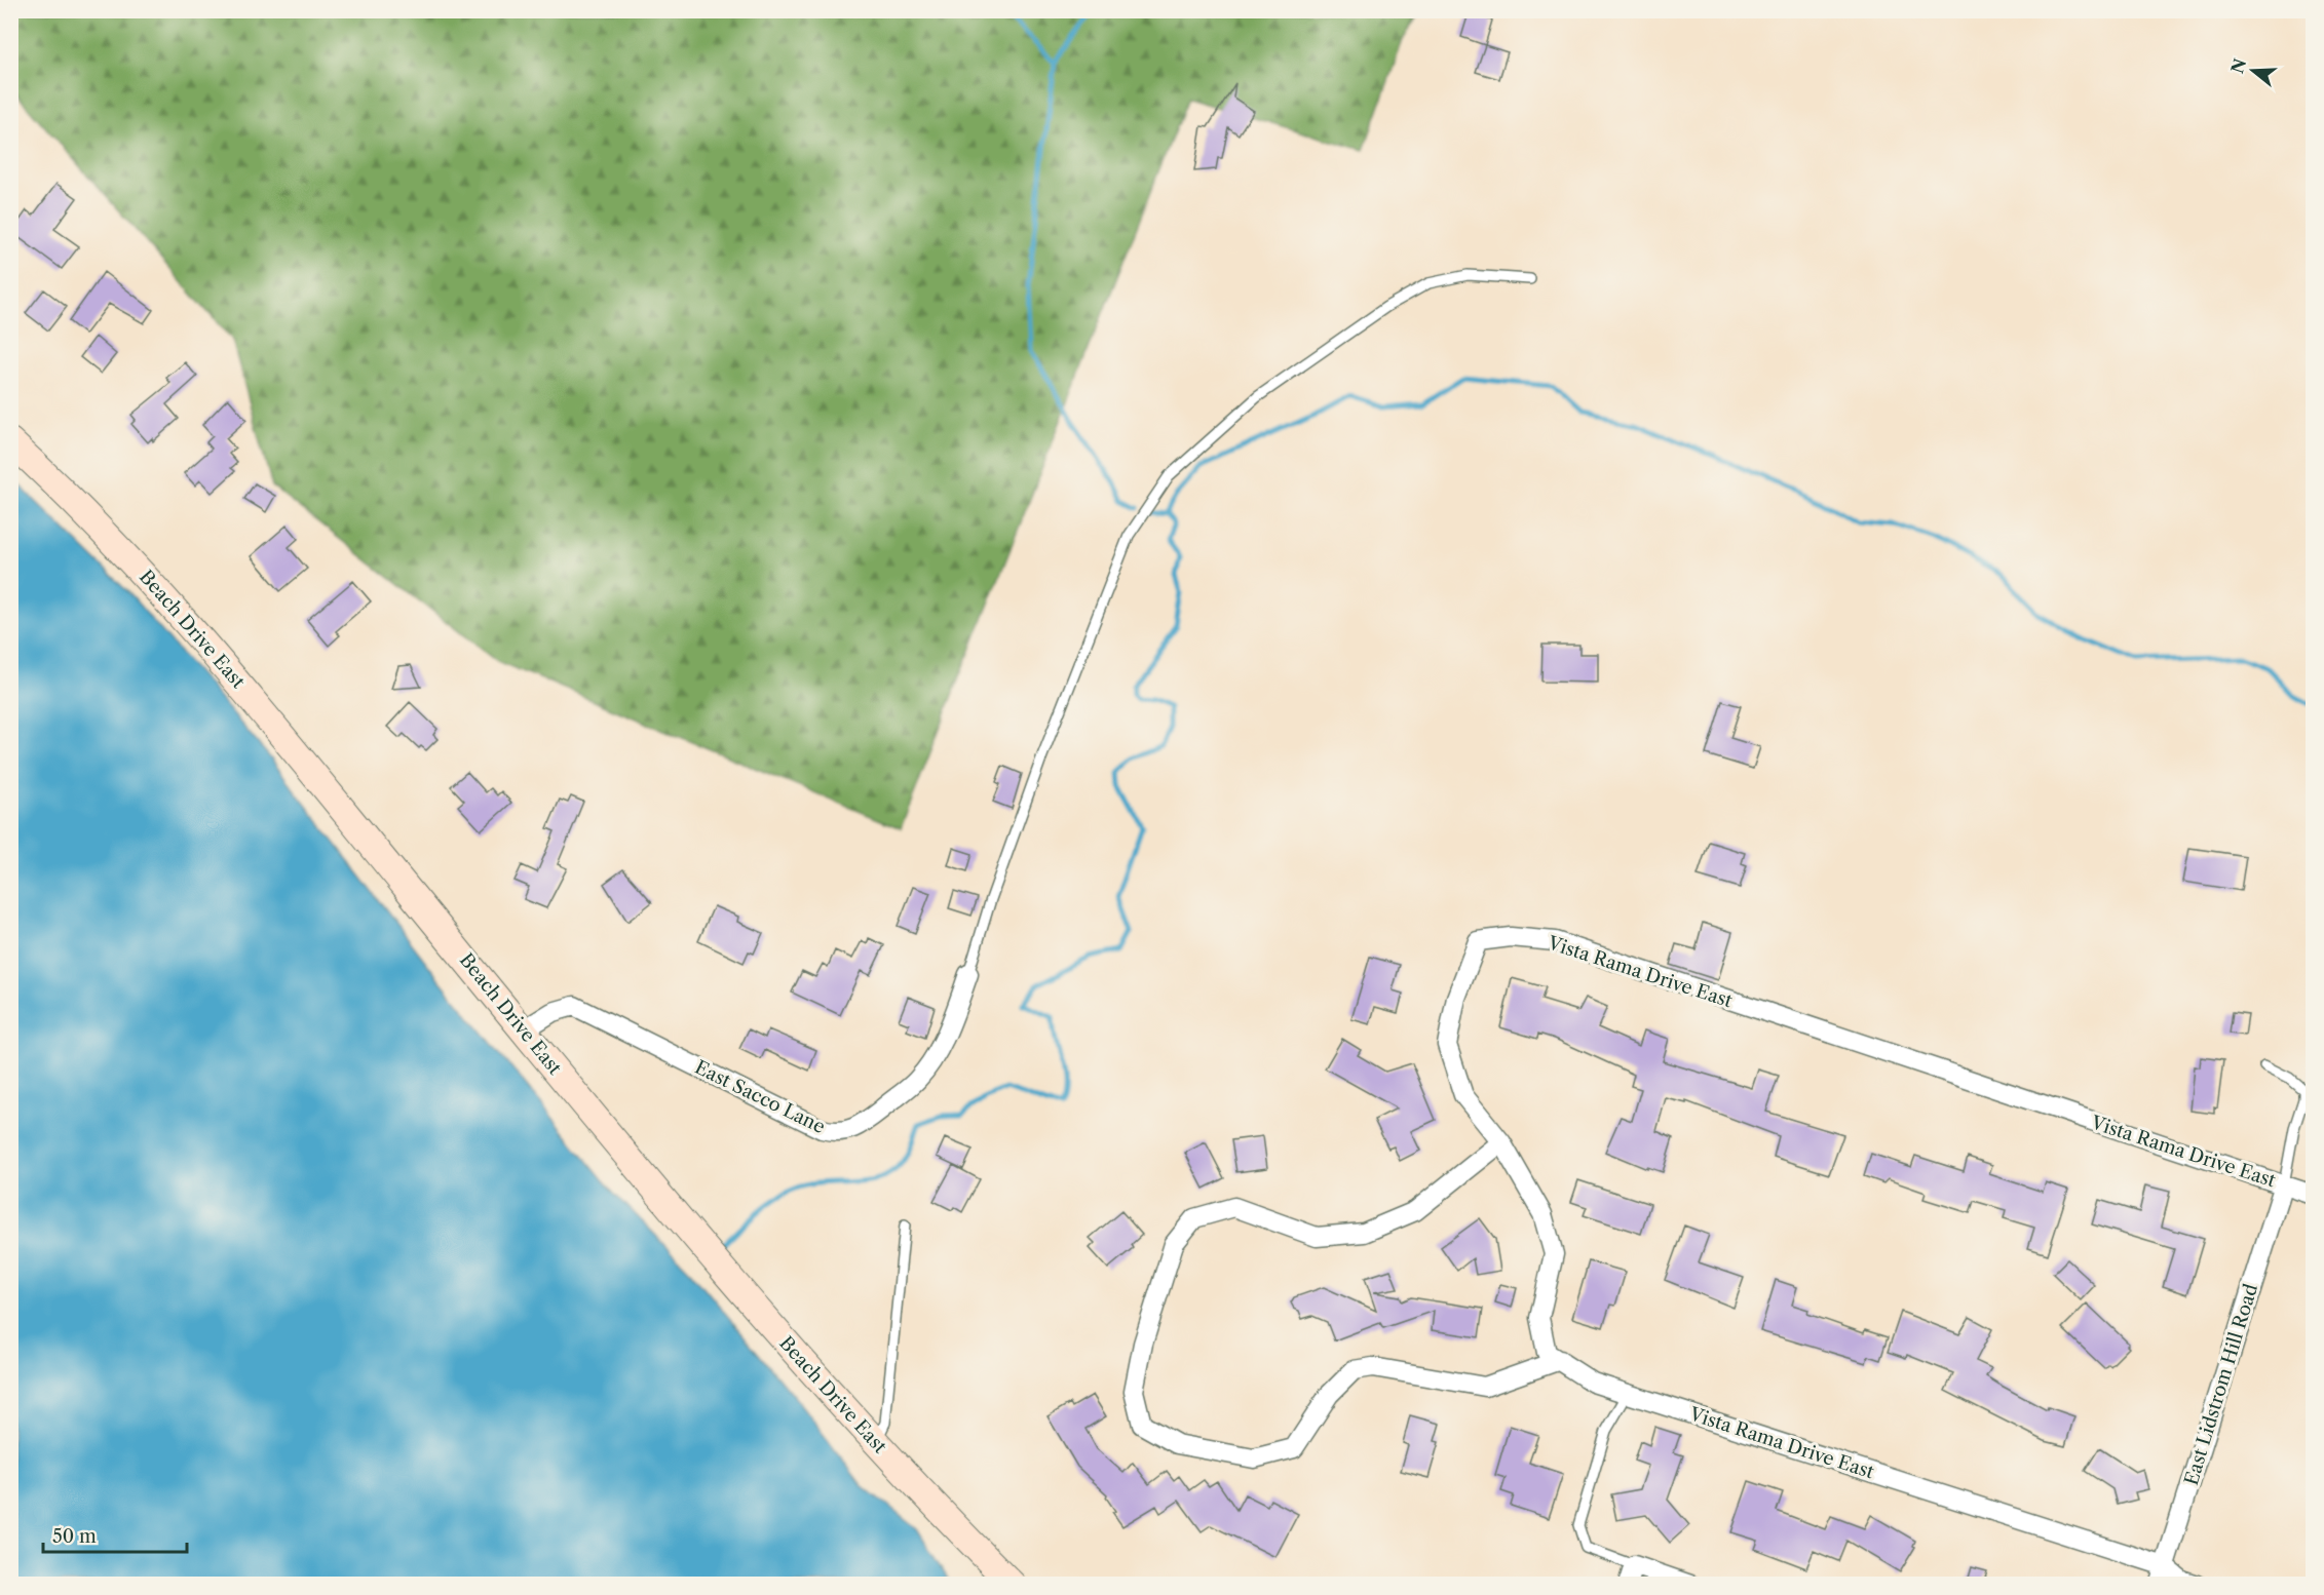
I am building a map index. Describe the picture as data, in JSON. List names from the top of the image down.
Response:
{
  "streets": {
    "main road": ["Beach Drive East"],
    "street": ["Vista Rama Drive East", "East Sacco Lane", "East Lidstrom Hill Road"]
  },
  "crossings": [
    ["Beach Drive East", "East Sacco Lane"],
    ["Vista Rama Drive East", "East Lidstrom Hill Road"]
  ],
  "scale_bar": "50 m",
  "north": "left"
}
